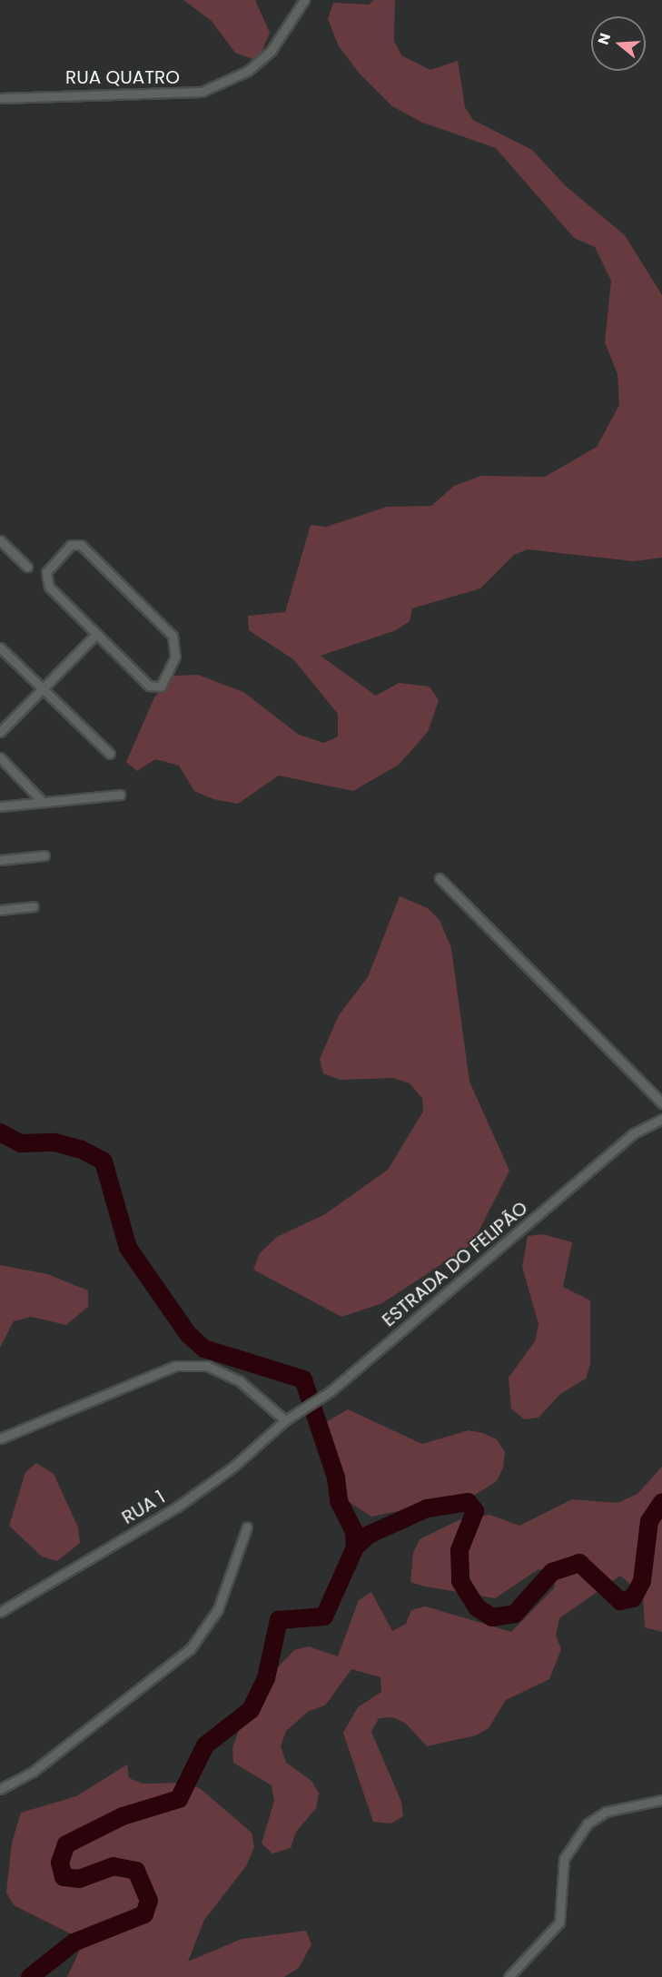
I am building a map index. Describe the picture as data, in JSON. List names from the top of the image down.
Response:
{
  "streets": {
    "street": ["RUA QUATRO", "ESTRADA DO FELIPÃO", "RUA 1"]
  },
  "crossings": [
    ["ESTRADA DO FELIPÃO", "RUA 1"]
  ],
  "north": "left"
}
